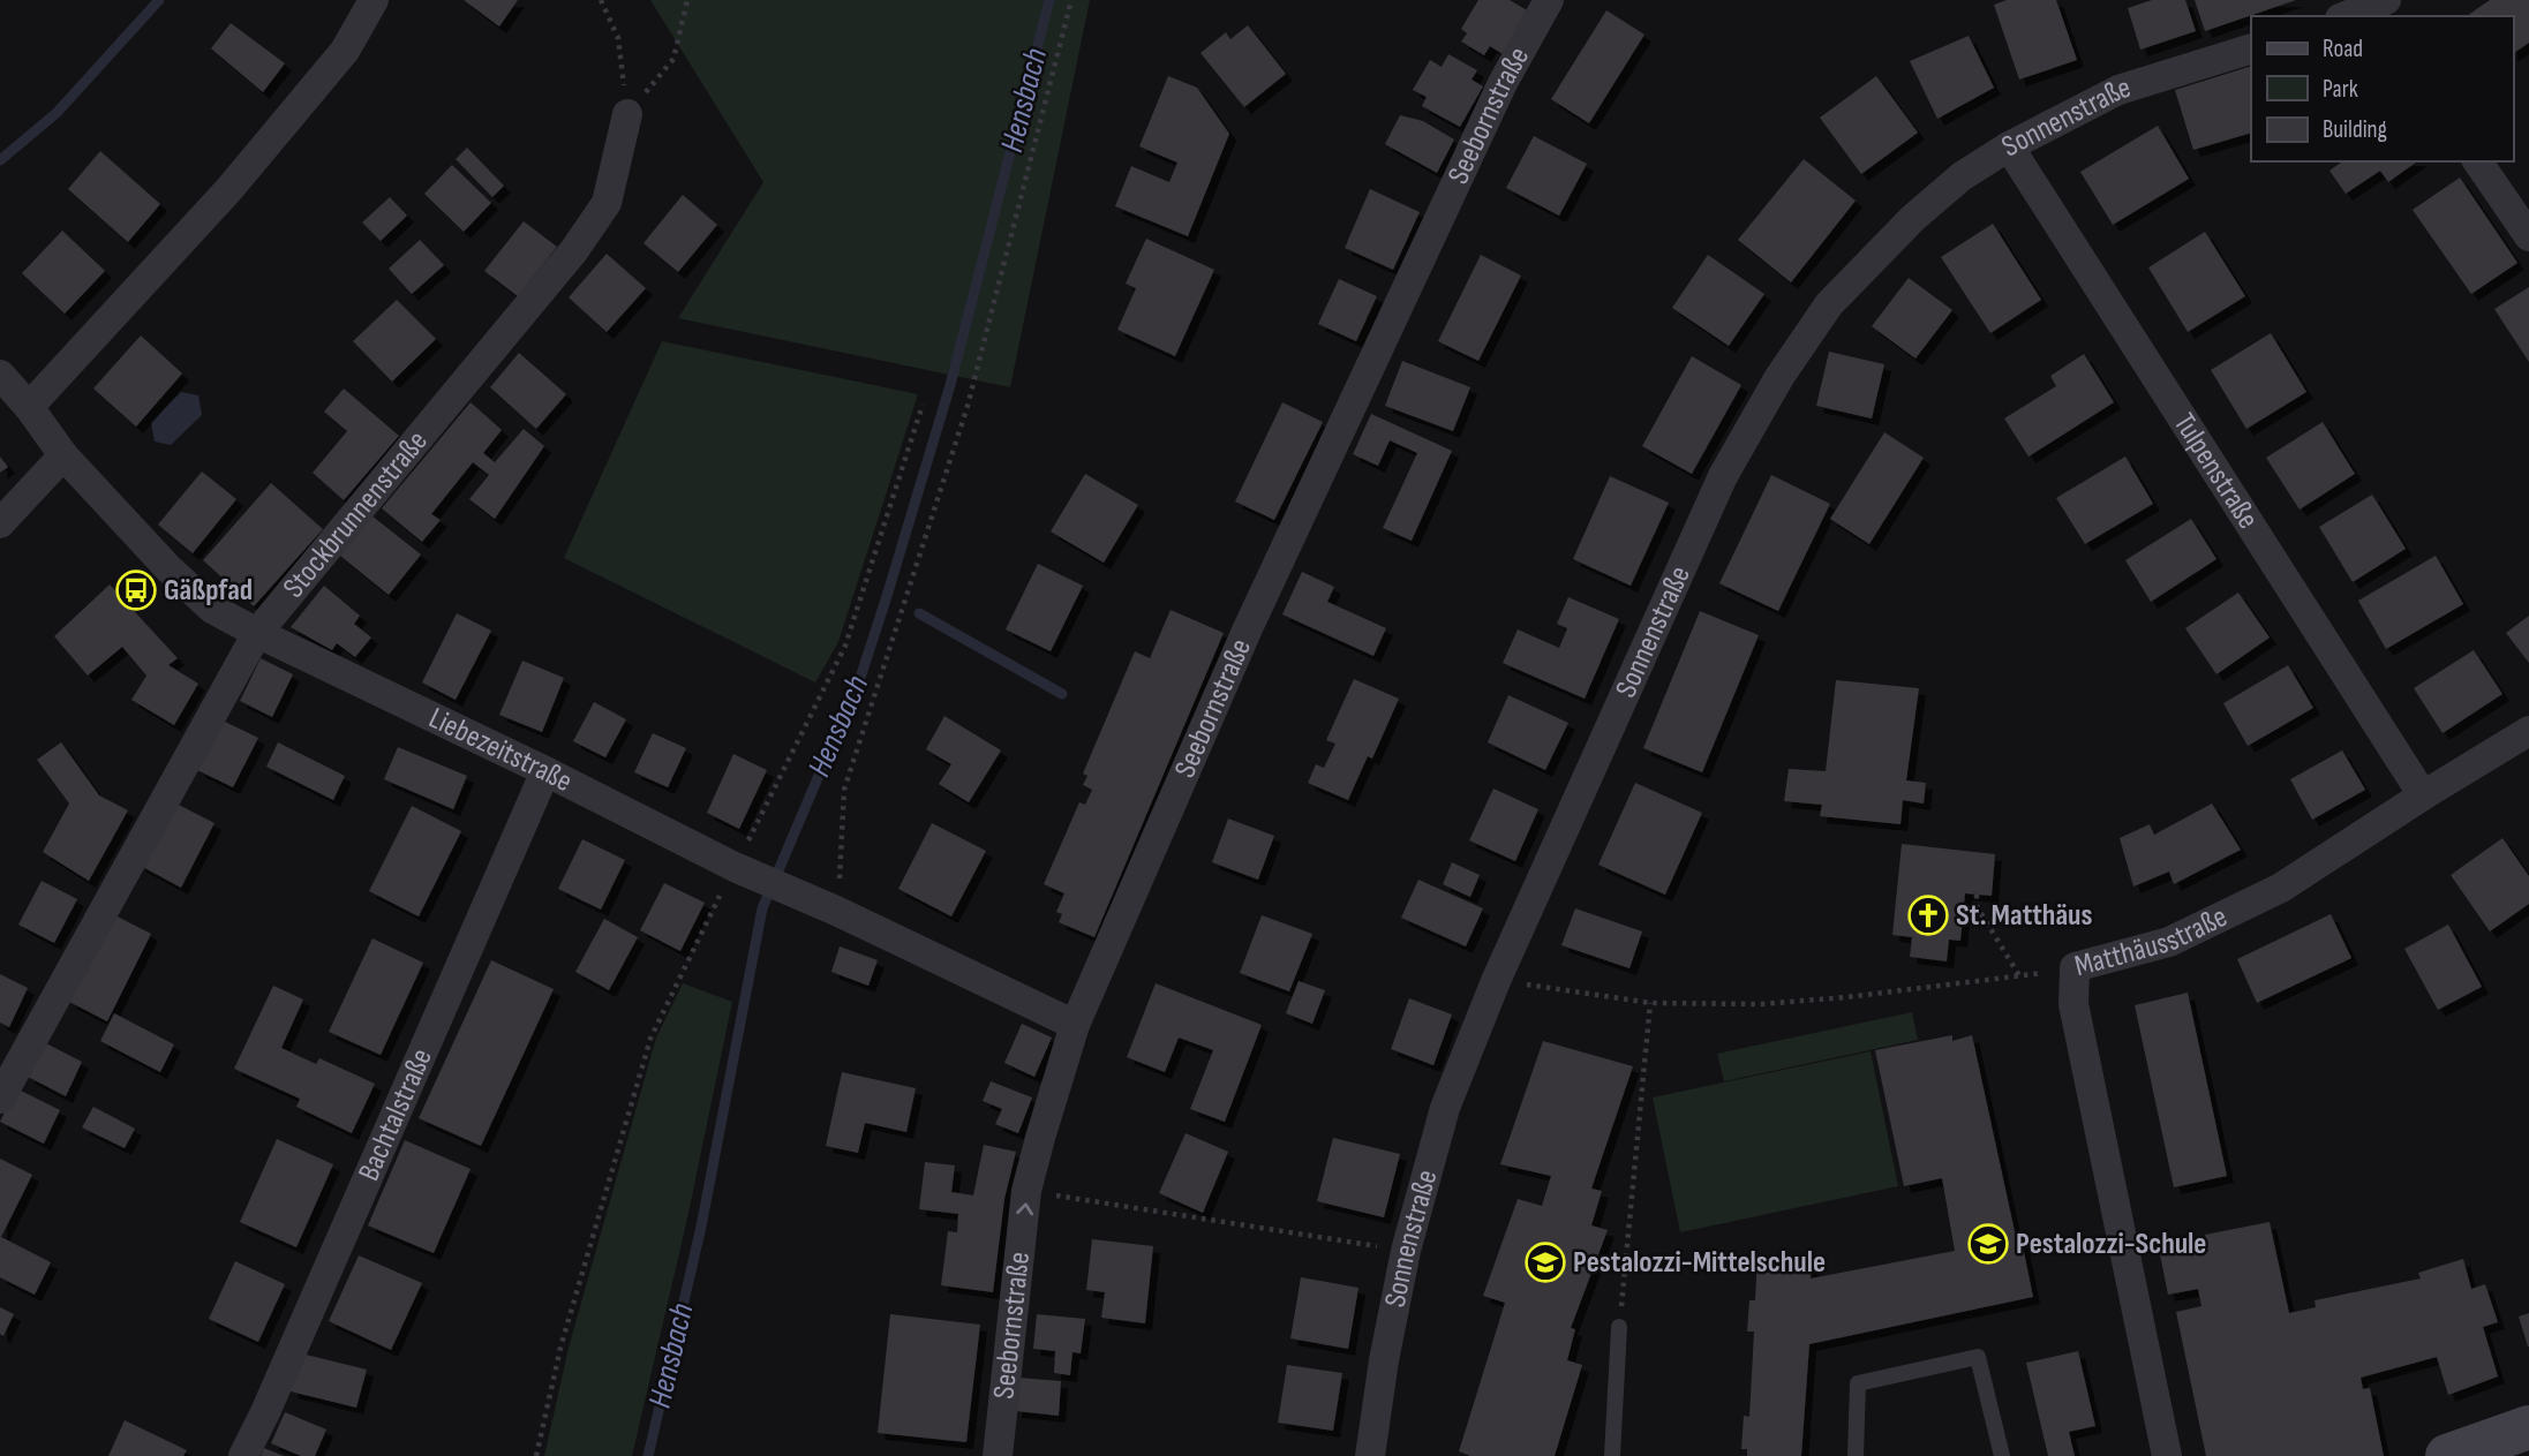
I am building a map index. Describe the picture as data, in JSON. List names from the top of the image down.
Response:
{
  "streets": {
    "street": [
      "Seebornstraße",
      "Sonnenstraße",
      "Tulpenstraße",
      "Stockbrunnenstraße",
      "Liebezeitstraße",
      "Matthäusstraße",
      "Bachtalstraße"
    ]
  },
  "crossings": [
    ["Seebornstraße", "Liebezeitstraße"],
    ["Sonnenstraße", "Tulpenstraße"],
    ["Tulpenstraße", "Matthäusstraße"],
    ["Stockbrunnenstraße", "Liebezeitstraße"],
    ["Liebezeitstraße", "Bachtalstraße"]
  ],
  "water": ["Hensbach"],
  "places": {
    "bus stop": ["Gäßpfad"],
    "church": ["St. Matthäus"],
    "school or university": ["Pestalozzi-Schule", "Pestalozzi-Mittelschule"]
  },
  "legend": ["Road", "Park", "Building"]
}
